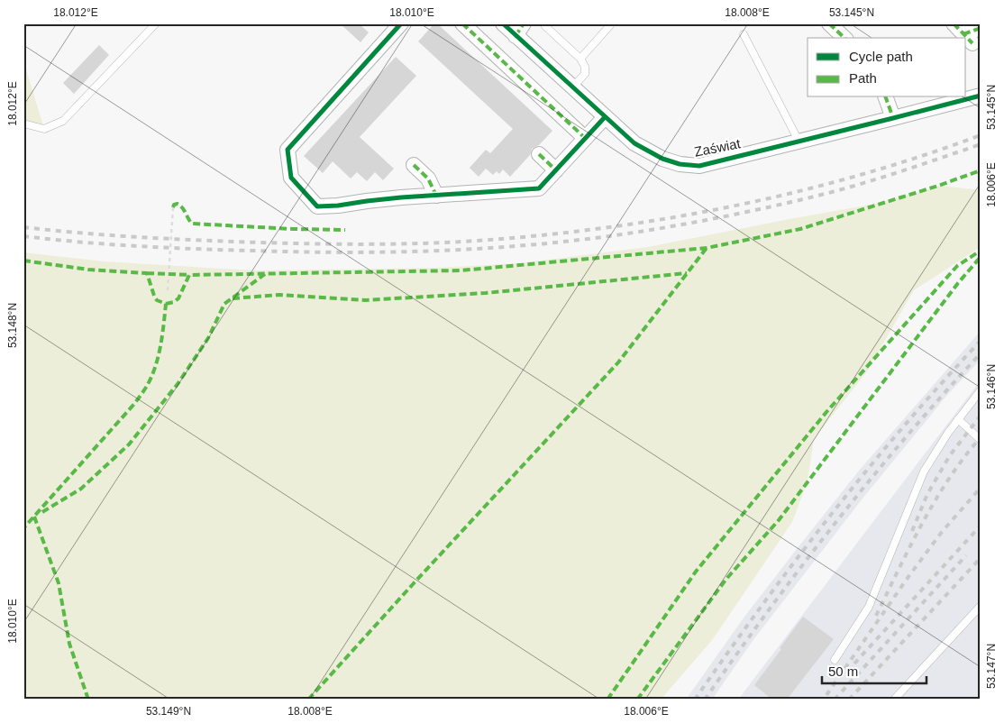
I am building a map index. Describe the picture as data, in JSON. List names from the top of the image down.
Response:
{
  "streets": {
    "street": ["Zaświat"]
  },
  "legend": ["Cycle path", "Path"],
  "scale_bar": "50 m",
  "coordinates": [
    "18.012°E",
    "18.010°E",
    "18.008°E",
    "53.145°N",
    "18.006°E",
    "53.148°N",
    "53.146°N",
    "53.147°N",
    "53.149°N"
  ]
}
